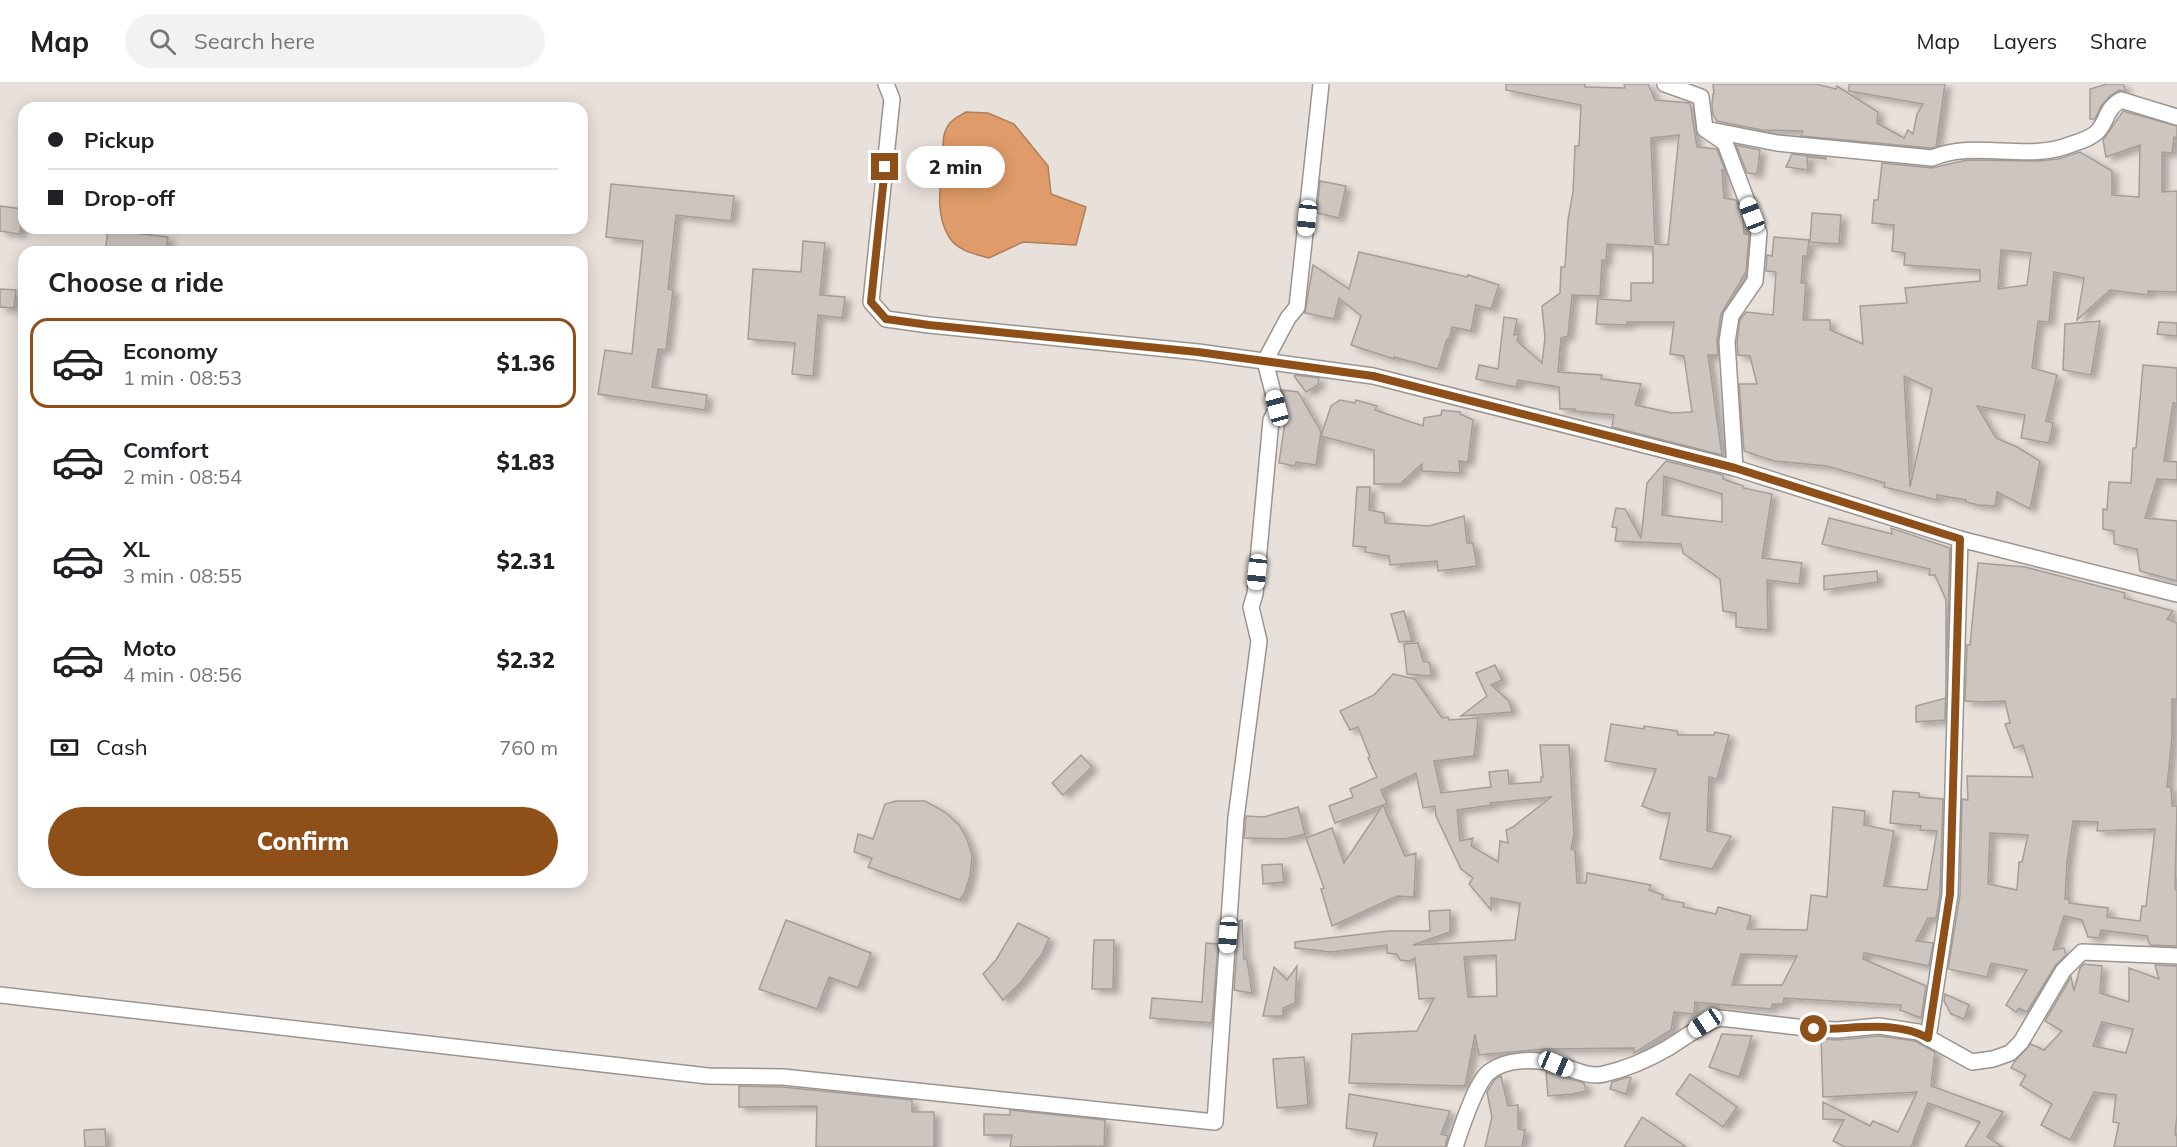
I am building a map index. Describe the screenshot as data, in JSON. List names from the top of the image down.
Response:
{
  "page": {
    "header": "Map",
    "search": "Search here",
    "nav": ["Map", "Layers", "Share"],
    "banner": ["Pickup", "Drop-off"],
    "bubble": "2 min",
    "heading": "Choose a ride",
    "list": [
      {
        "name": "Economy",
        "note": "1 min · 08:53",
        "value": "$1.36"
      },
      {
        "name": "Comfort",
        "note": "2 min · 08:54",
        "value": "$1.83"
      },
      {
        "name": "XL",
        "note": "3 min · 08:55",
        "value": "$2.31"
      },
      {
        "name": "Moto",
        "note": "4 min · 08:56",
        "value": "$2.32"
      }
    ],
    "pay": ["Cash", "760 m"],
    "buttons": "Confirm"
  }
}
